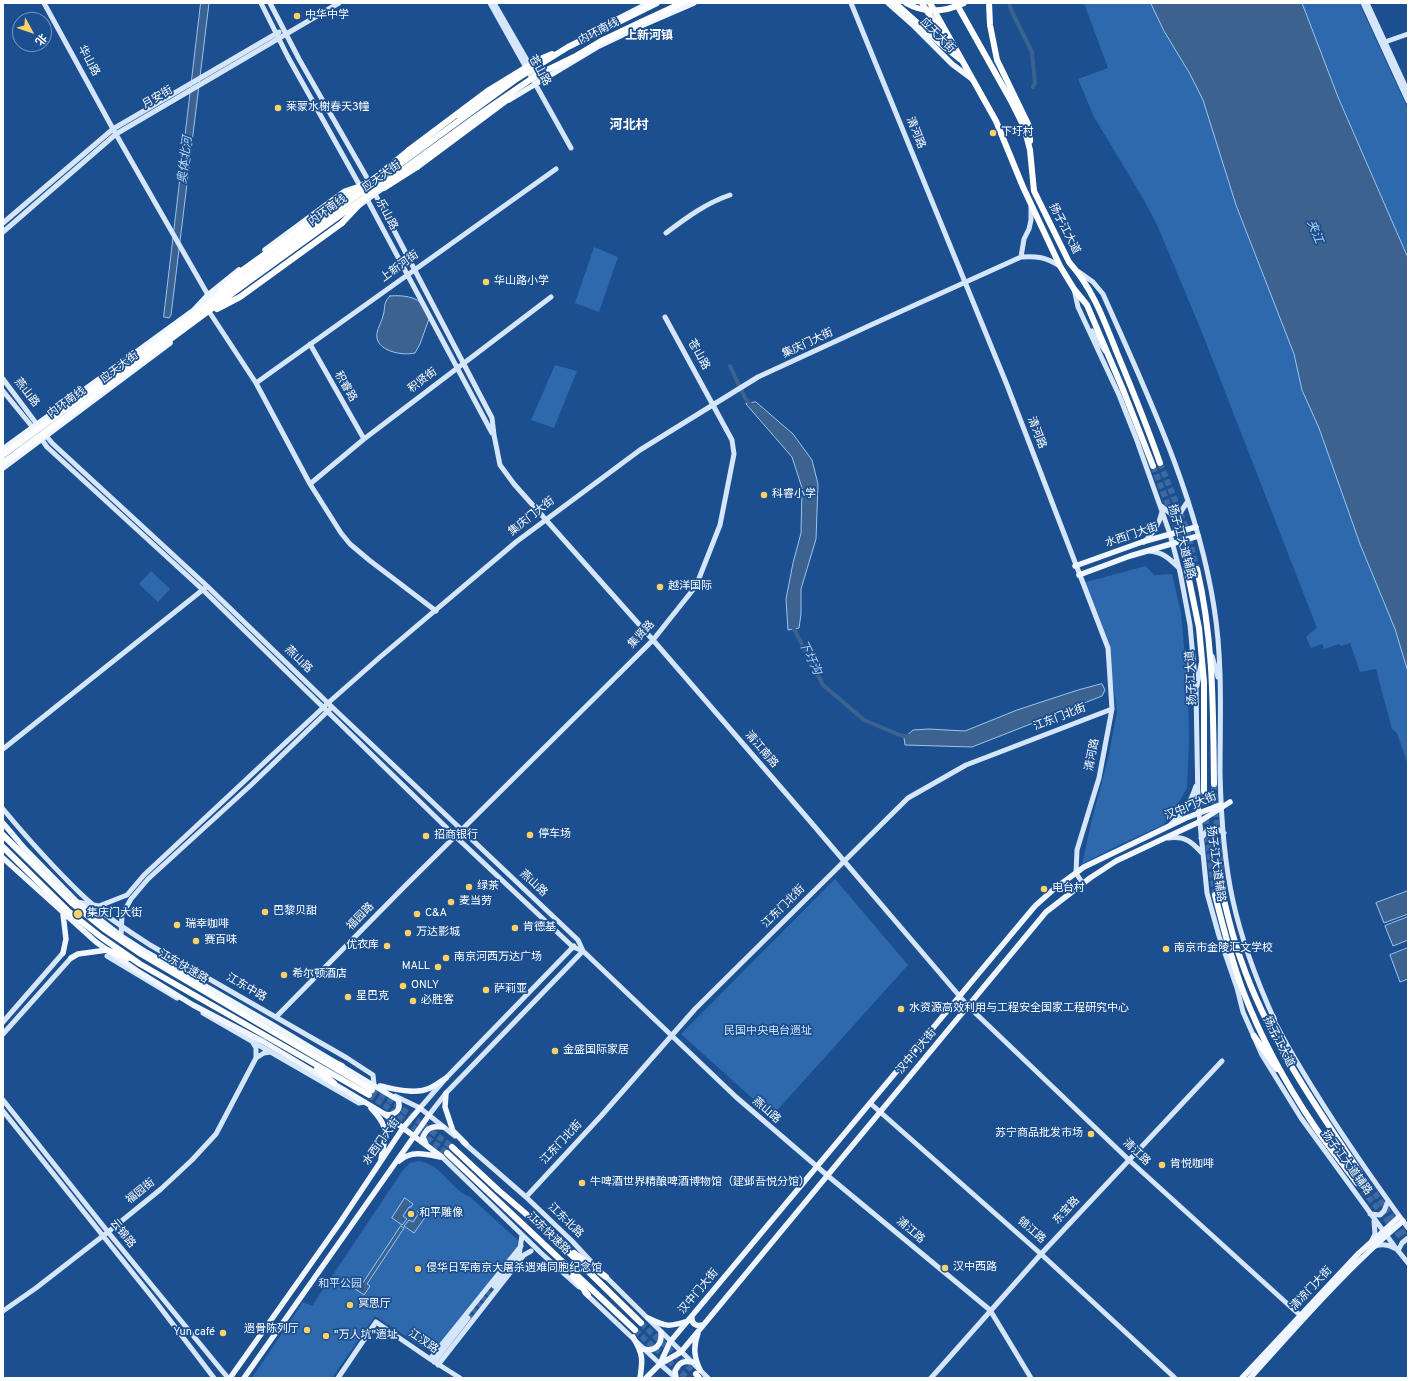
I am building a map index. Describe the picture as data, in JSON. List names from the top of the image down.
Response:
{
  "streets": {
    "highway": ["内环南线", "扬子江大道", "江东快速路"],
    "main road": [
      "应天大街",
      "水西门大街",
      "汉中门大街",
      "江东中路",
      "清凉门大街"
    ],
    "street": [
      "华山路",
      "苍山路",
      "月安街",
      "清河路",
      "乐山路",
      "上新河街",
      "集庆门大街",
      "积贤街",
      "积睿路",
      "燕山路",
      "扬子江大道辅路",
      "集贤路",
      "江东门北街",
      "清江南路",
      "福园路",
      "清江路",
      "福园街",
      "东宝路",
      "江东北路",
      "浦江路",
      "锦江路",
      "云锦路",
      "江汊路"
    ]
  },
  "crossings": [
    ["内环南线", "应天大街"],
    ["应天大街", "华山路"],
    ["应天大街", "苍山路"],
    ["应天大街", "乐山路"],
    ["应天大街", "扬子江大道"],
    ["应天大街", "燕山路"],
    ["华山路", "月安街"],
    ["苍山路", "集庆门大街"],
    ["苍山路", "集贤路"],
    ["月安街", "乐山路"],
    ["清河路", "集庆门大街"],
    ["清河路", "水西门大街"],
    ["清河路", "江东门北街"],
    ["清河路", "汉中门大街"],
    ["乐山路", "上新河街"],
    ["乐山路", "集庆门大街"],
    ["乐山路", "积贤街"],
    ["乐山路", "清江南路"],
    ["扬子江大道", "扬子江大道辅路"],
    ["上新河街", "积睿路"],
    ["集庆门大街", "燕山路"],
    ["集庆门大街", "集贤路"],
    ["集庆门大街", "清江南路"],
    ["集庆门大街", "江东中路"],
    ["积贤街", "积睿路"],
    ["燕山路", "水西门大街"],
    ["燕山路", "集贤路"],
    ["燕山路", "江东门北街"],
    ["燕山路", "汉中门大街"],
    ["燕山路", "福园路"],
    ["燕山路", "浦江路"],
    ["水西门大街", "扬子江大道辅路"],
    ["水西门大街", "江东北路"],
    ["水西门大街", "云锦路"],
    ["扬子江大道辅路", "汉中门大街"],
    ["扬子江大道辅路", "清凉门大街"],
    ["集贤路", "清江南路"],
    ["集贤路", "福园路"],
    ["江东门北街", "清江南路"],
    ["江东门北街", "江东北路"],
    ["清江南路", "汉中门大街"],
    ["清江南路", "清江路"],
    ["汉中门大街", "清江路"],
    ["汉中门大街", "江东北路"],
    ["汉中门大街", "浦江路"],
    ["汉中门大街", "锦江路"],
    ["福园路", "江东中路"],
    ["江东快速路", "江东中路"],
    ["江东中路", "江东北路"],
    ["清江路", "东宝路"],
    ["清江路", "清凉门大街"],
    ["福园街", "云锦路"],
    ["东宝路", "浦江路"],
    ["东宝路", "锦江路"]
  ],
  "districts": ["上新河镇", "河北村"],
  "water": ["奥体北河", "夹江", "下圩沟"],
  "parks": ["民国中央电台遗址", "和平公园"],
  "places": [
    "中华中学",
    "莱蒙水榭春天3幢",
    "下圩村",
    "华山路小学",
    "科睿小学",
    "越洋国际",
    "停车场",
    "招商银行",
    "绿茶",
    "电台村",
    "麦当劳",
    "巴黎贝甜",
    "集庆门大街",
    "C&A",
    "瑞幸咖啡",
    "肯德基",
    "万达影城",
    "赛百味",
    "优衣库",
    "南京市金陵汇文学校",
    "南京河西万达广场",
    "MALL",
    "希尔顿酒店",
    "ONLY",
    "萨莉亚",
    "星巴克",
    "必胜客",
    "水资源高效利用与工程安全国家工程研究中心",
    "金盛国际家居",
    "苏宁商品批发市场",
    "肯悦咖啡",
    "牛啤酒世界精酿啤酒博物馆（建邺吾悦分馆）",
    "和平雕像",
    "汉中西路",
    "侵华日军南京大屠杀遇难同胞纪念馆",
    "冥思厅",
    "遗骨陈列厅",
    "Yun café",
    "\"万人坑\"遗址"
  ],
  "north": "bottom right"
}
